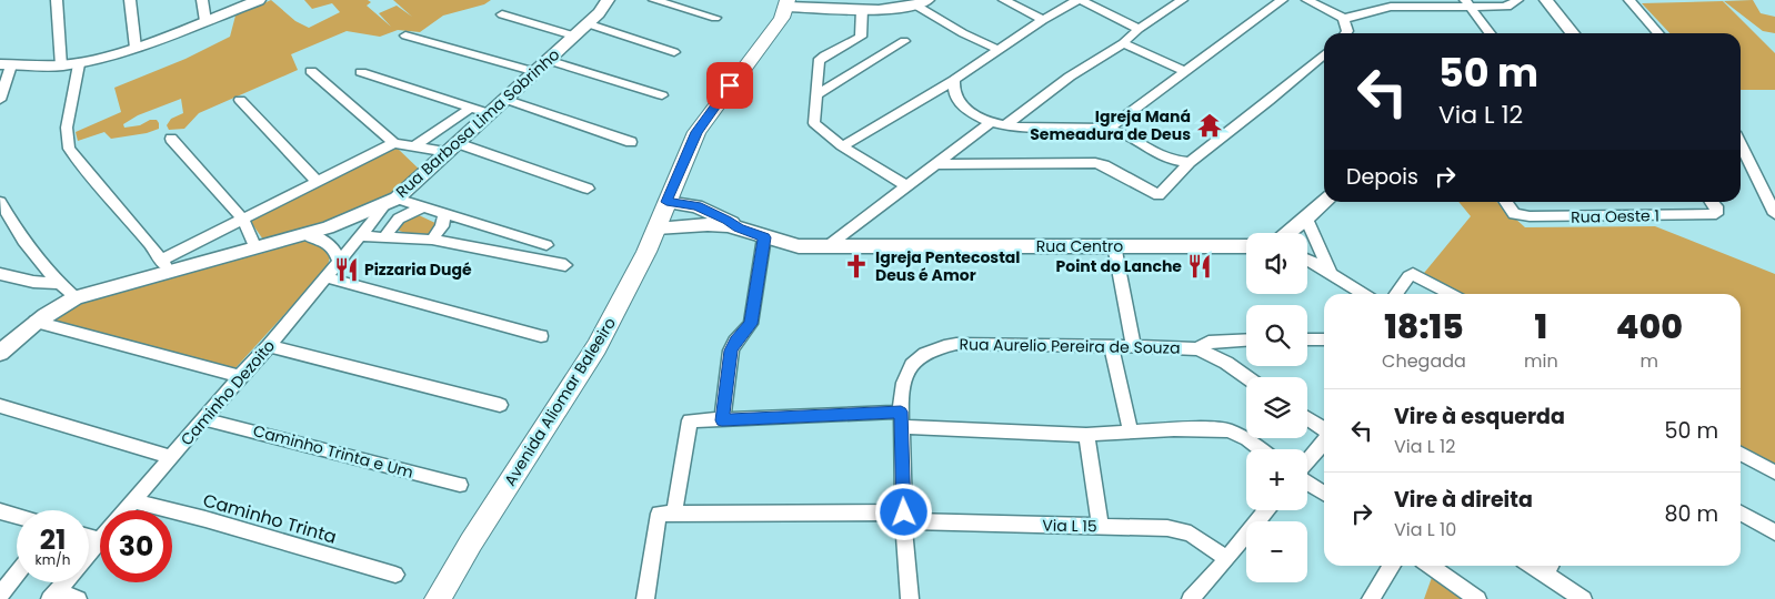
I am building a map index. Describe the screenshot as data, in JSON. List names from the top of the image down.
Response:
{
  "streets": {
    "main road": ["Avenida Aliomar Baleeiro"],
    "street": [
      "Rua Barbosa Lima Sobrinho",
      "Rua Oeste 1",
      "Rua Centro",
      "Rua Aurelio Pereira de Souza",
      "Caminho Dezoito",
      "Caminho Trinta e Um",
      "Caminho Trinta",
      "Via L 15"
    ]
  },
  "crossings": [
    ["Rua Barbosa Lima Sobrinho", "Caminho Dezoito"],
    ["Rua Centro", "Avenida Aliomar Baleeiro"],
    ["Rua Aurelio Pereira de Souza", "Via L 15"],
    ["Caminho Dezoito", "Caminho Trinta e Um"],
    ["Caminho Dezoito", "Caminho Trinta"]
  ],
  "places": {
    "temple": ["Igreja Maná Semeadura de Deus"],
    "church": ["Igreja Pentecostal Deus é Amor"],
    "restaurant": ["Point do Lanche", "Pizzaria Dugé"]
  },
  "page": {
    "turn": ["50 m", "Via L 12"],
    "then": "Depois",
    "map_buttons": ["+", "−"],
    "eta": [
      "18:15",
      "Chegada",
      "1",
      "min",
      "400",
      "m"
    ],
    "list": [
      {
        "name": "Vire à esquerda",
        "note": "Via L 12",
        "value": "50 m"
      },
      {
        "name": "Vire à direita",
        "note": "Via L 10",
        "value": "80 m"
      }
    ],
    "speed": "21 km/h",
    "limit": "30"
  }
}
